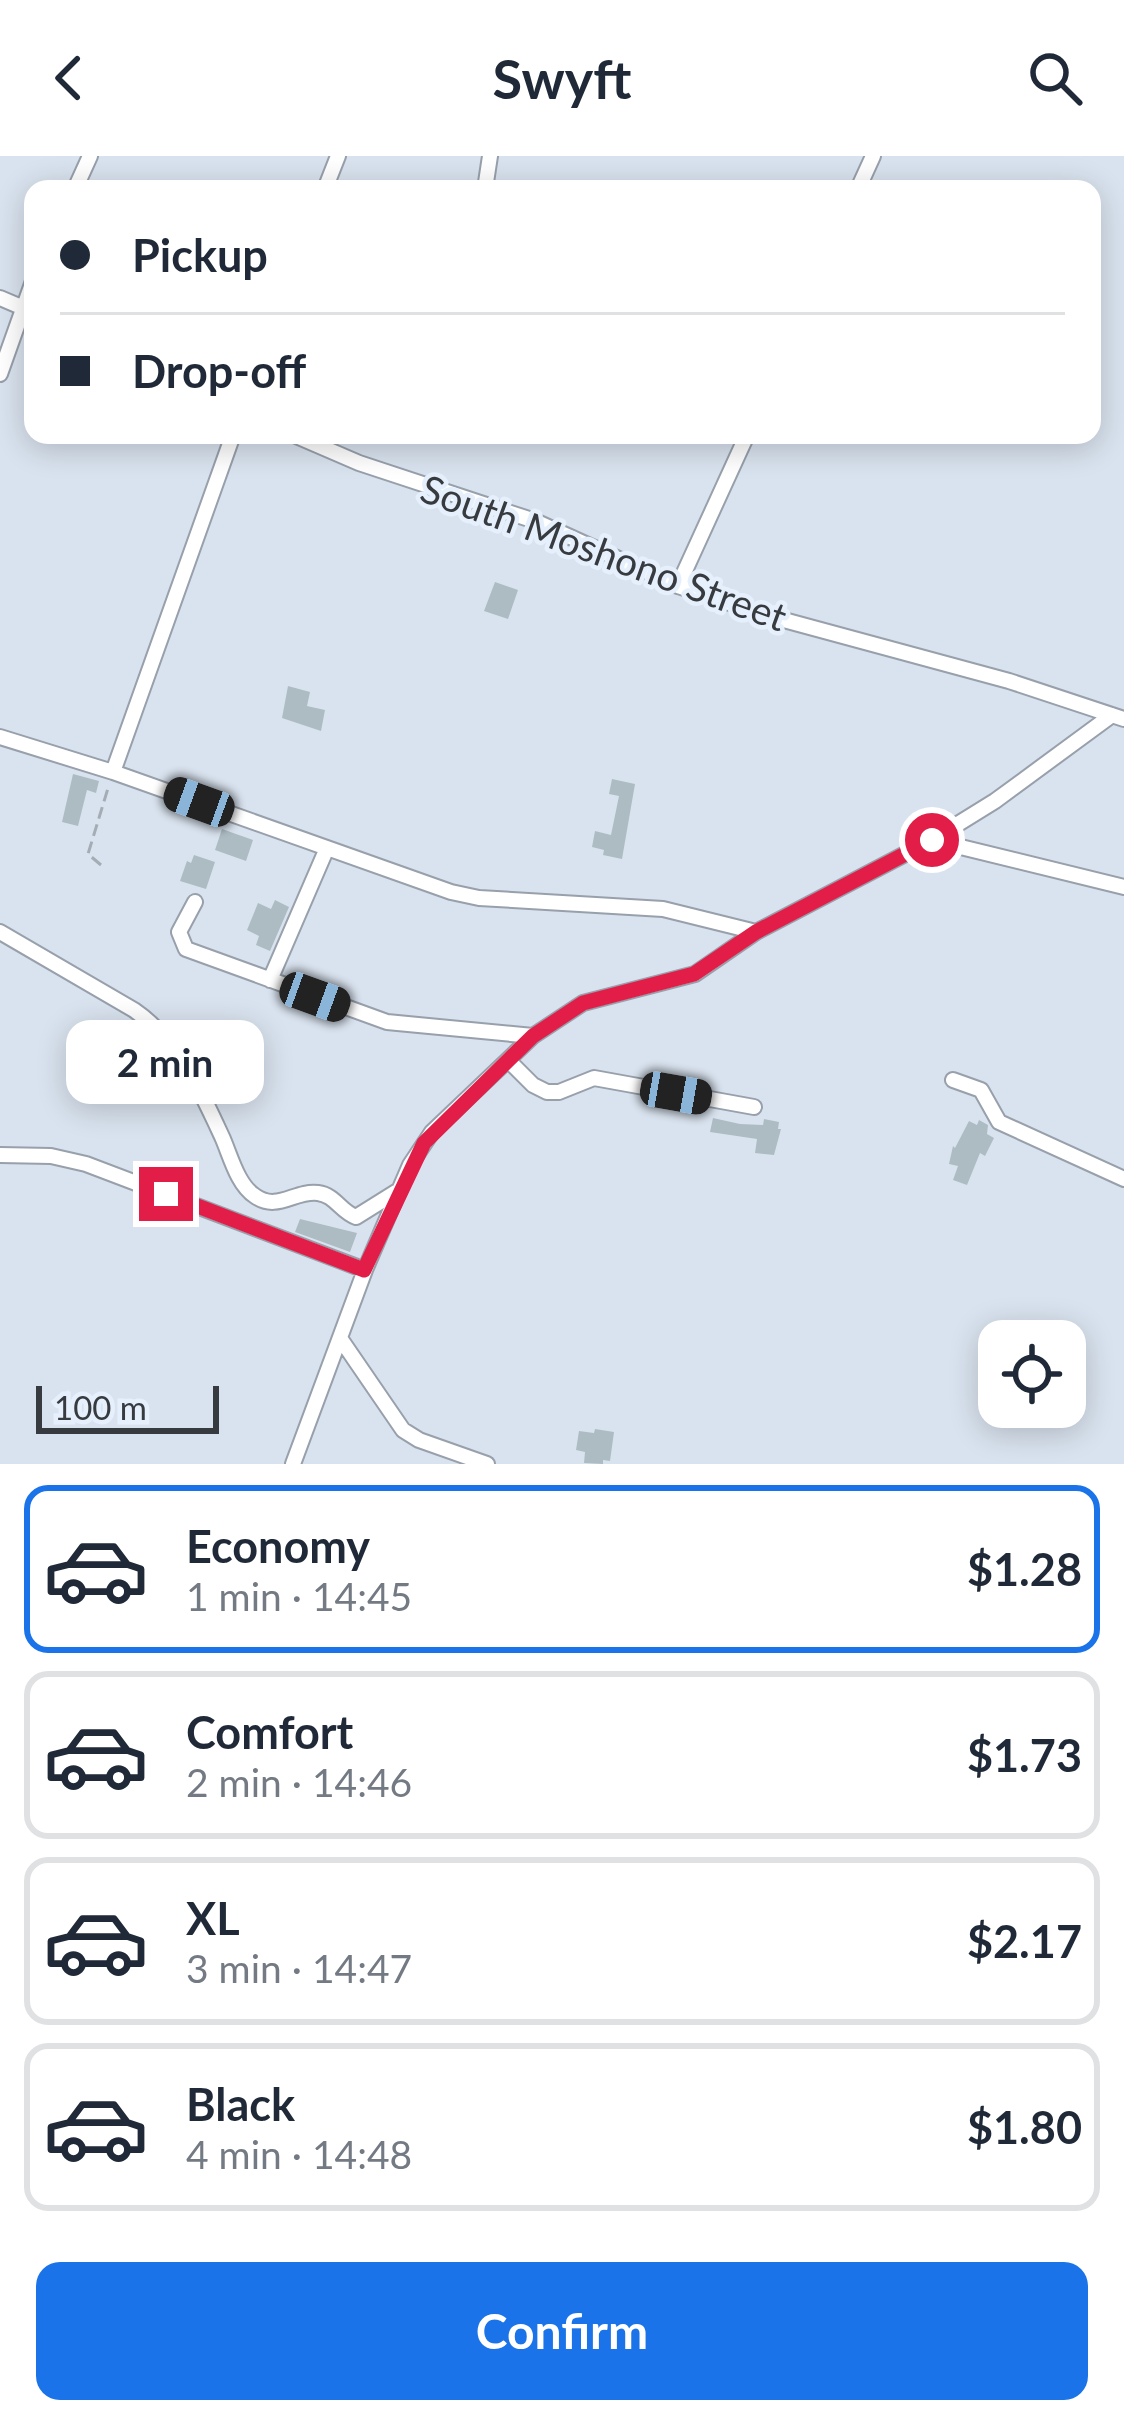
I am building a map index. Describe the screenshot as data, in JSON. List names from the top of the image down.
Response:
{
  "streets": {
    "street": ["South Moshono Street"]
  },
  "scale_bar": "100 m",
  "page": {
    "header": "Swyft",
    "banner": ["Pickup", "Drop-off"],
    "bubble": "2 min",
    "scale": "100 m",
    "list": [
      {
        "name": "Economy",
        "note": "1 min · 14:45",
        "value": "$1.28"
      },
      {
        "name": "Comfort",
        "note": "2 min · 14:46",
        "value": "$1.73"
      },
      {
        "name": "XL",
        "note": "3 min · 14:47",
        "value": "$2.17"
      },
      {
        "name": "Black",
        "note": "4 min · 14:48",
        "value": "$1.80"
      }
    ],
    "buttons": "Confirm"
  }
}
